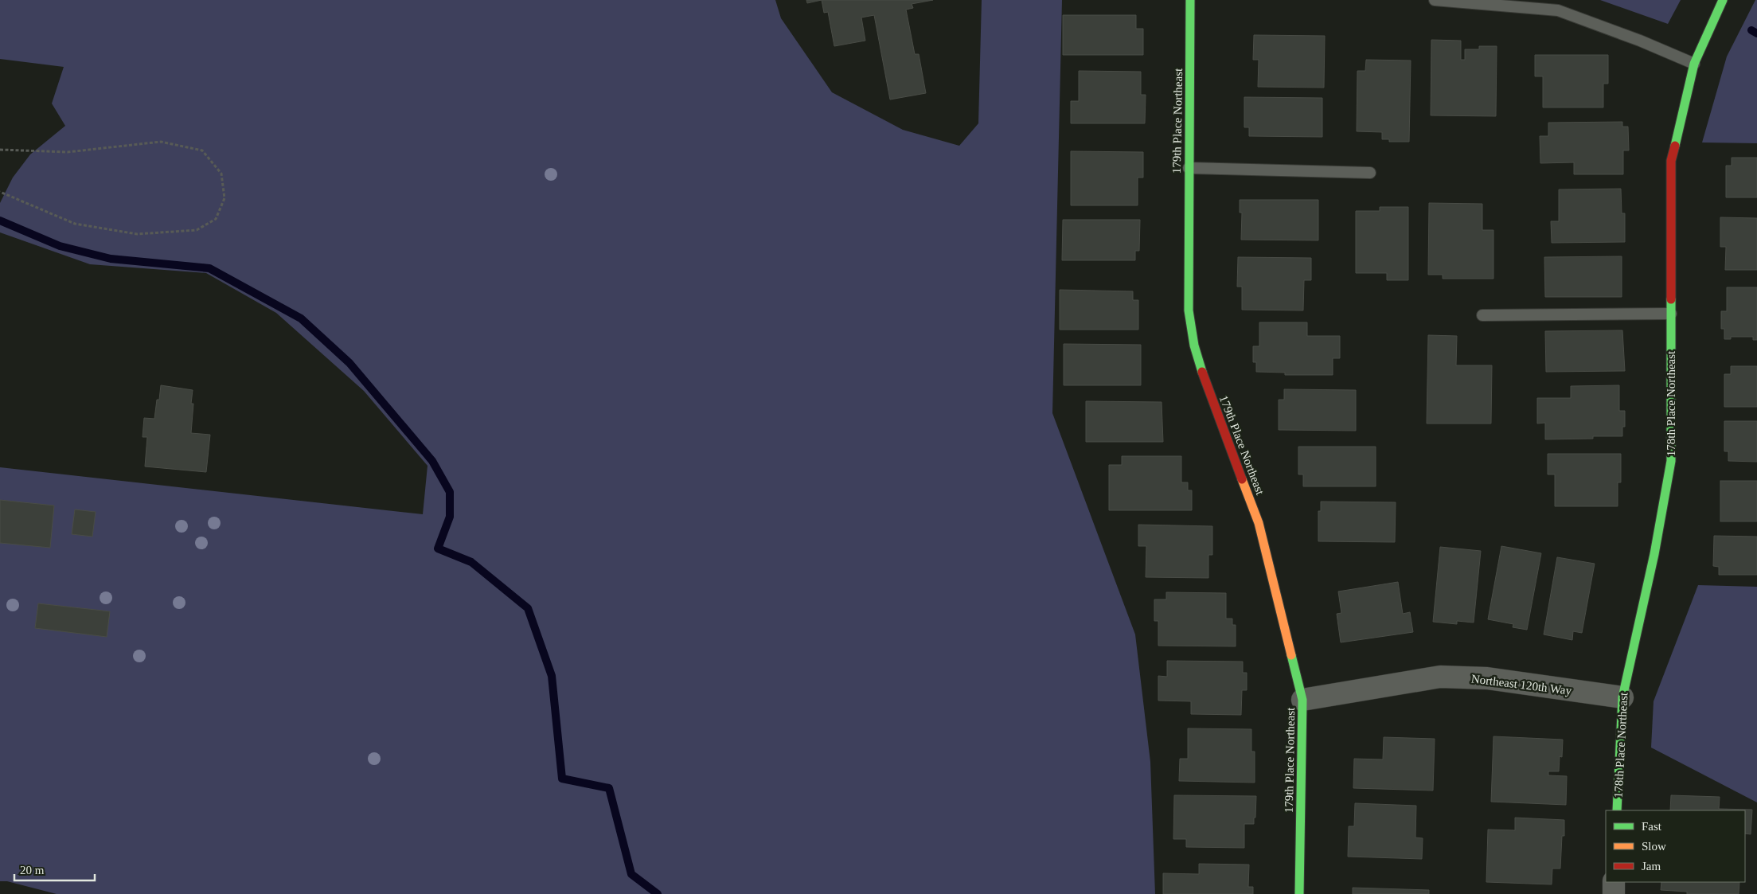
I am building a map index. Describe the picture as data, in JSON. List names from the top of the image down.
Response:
{
  "streets": {
    "street": ["179th Place Northeast", "178th Place Northeast", "Northeast 120th Way"]
  },
  "crossings": [
    ["179th Place Northeast", "Northeast 120th Way"],
    ["178th Place Northeast", "Northeast 120th Way"]
  ],
  "legend": ["Fast", "Slow", "Jam"],
  "scale_bar": "20 m"
}
